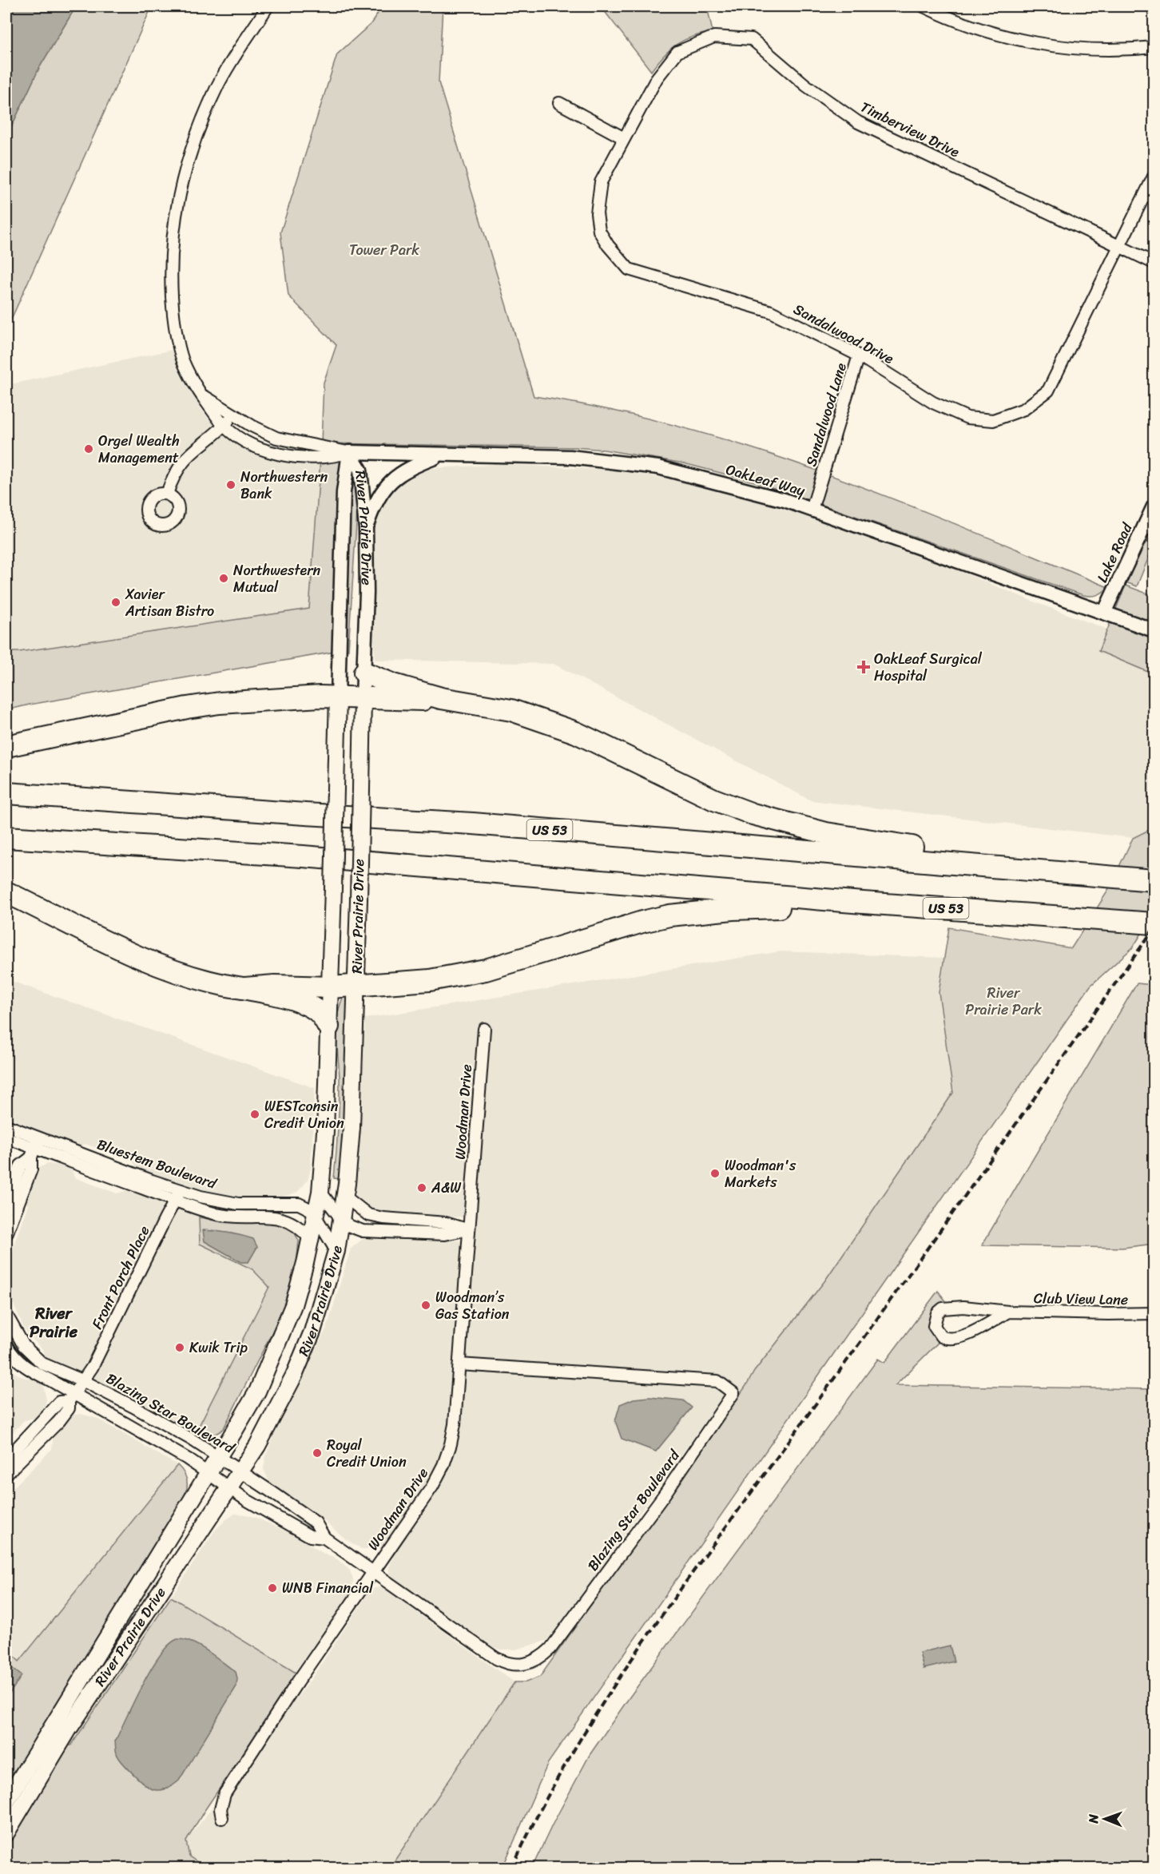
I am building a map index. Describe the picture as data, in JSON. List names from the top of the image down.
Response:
{
  "streets": {
    "highway": ["US 53"],
    "main road": ["River Prairie Drive"],
    "street": [
      "Timberview Drive",
      "Sandalwood Drive",
      "Sandalwood Lane",
      "OakLeaf Way",
      "Lake Road",
      "Woodman Drive",
      "Bluestem Boulevard",
      "Front Porch Place",
      "Club View Lane",
      "Blazing Star Boulevard"
    ]
  },
  "crossings": [
    ["Timberview Drive", "Sandalwood Drive"],
    ["Sandalwood Drive", "Sandalwood Lane"],
    ["Sandalwood Lane", "OakLeaf Way"],
    ["OakLeaf Way", "River Prairie Drive"],
    ["OakLeaf Way", "Lake Road"],
    ["River Prairie Drive", "Bluestem Boulevard"],
    ["River Prairie Drive", "Blazing Star Boulevard"],
    ["Woodman Drive", "Blazing Star Boulevard"],
    ["Bluestem Boulevard", "Front Porch Place"],
    ["Front Porch Place", "Blazing Star Boulevard"]
  ],
  "districts": ["River Prairie"],
  "parks": ["Tower Park", "River Prairie Park"],
  "places": {
    "other": [
      "Orgel Wealth Management",
      "Northwestern Bank",
      "Northwestern Mutual",
      "Xavier Artisan Bistro",
      "WESTconsin Credit Union",
      "Woodman's Markets",
      "A&W",
      "Woodman’s Gas Station",
      "Kwik Trip",
      "Royal Credit Union",
      "WNB Financial"
    ],
    "health": ["OakLeaf Surgical Hospital"]
  },
  "north": "left"
}
